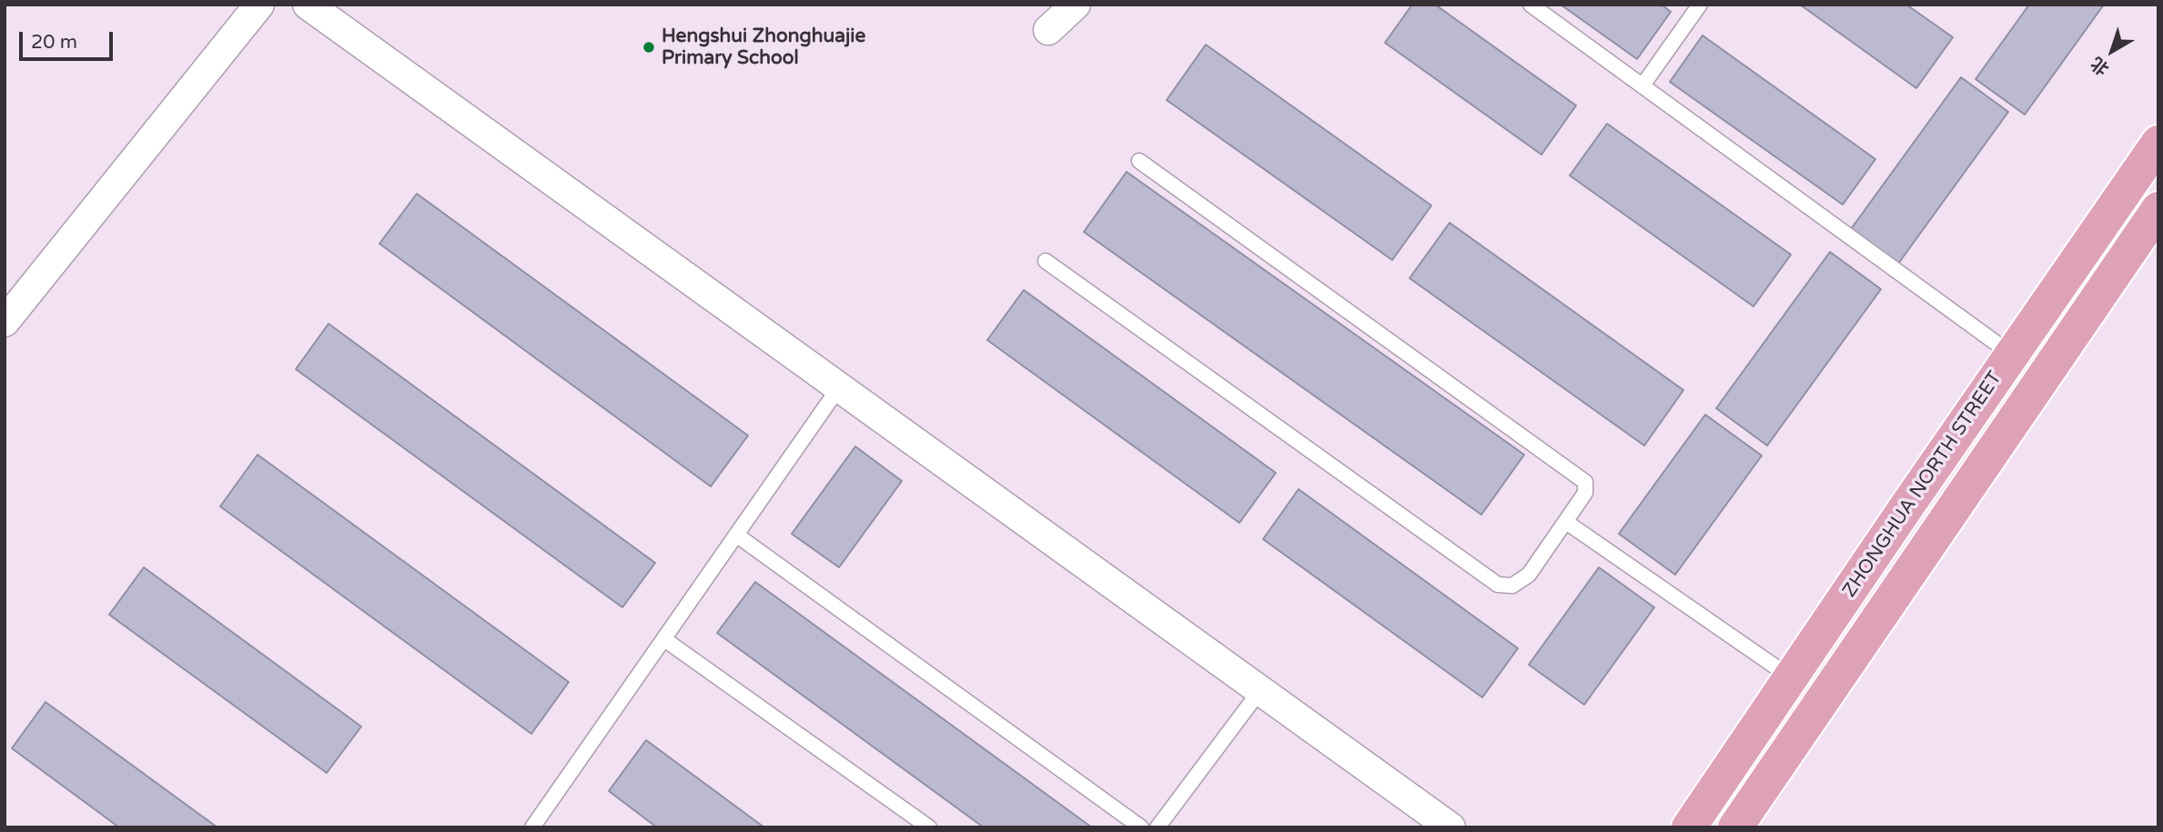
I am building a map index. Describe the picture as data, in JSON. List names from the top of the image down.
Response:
{
  "streets": {
    "main road": ["ZHONGHUA NORTH STREET"]
  },
  "places": ["Hengshui Zhonghuajie Primary School"],
  "scale_bar": "20 m",
  "north": "bottom left"
}
